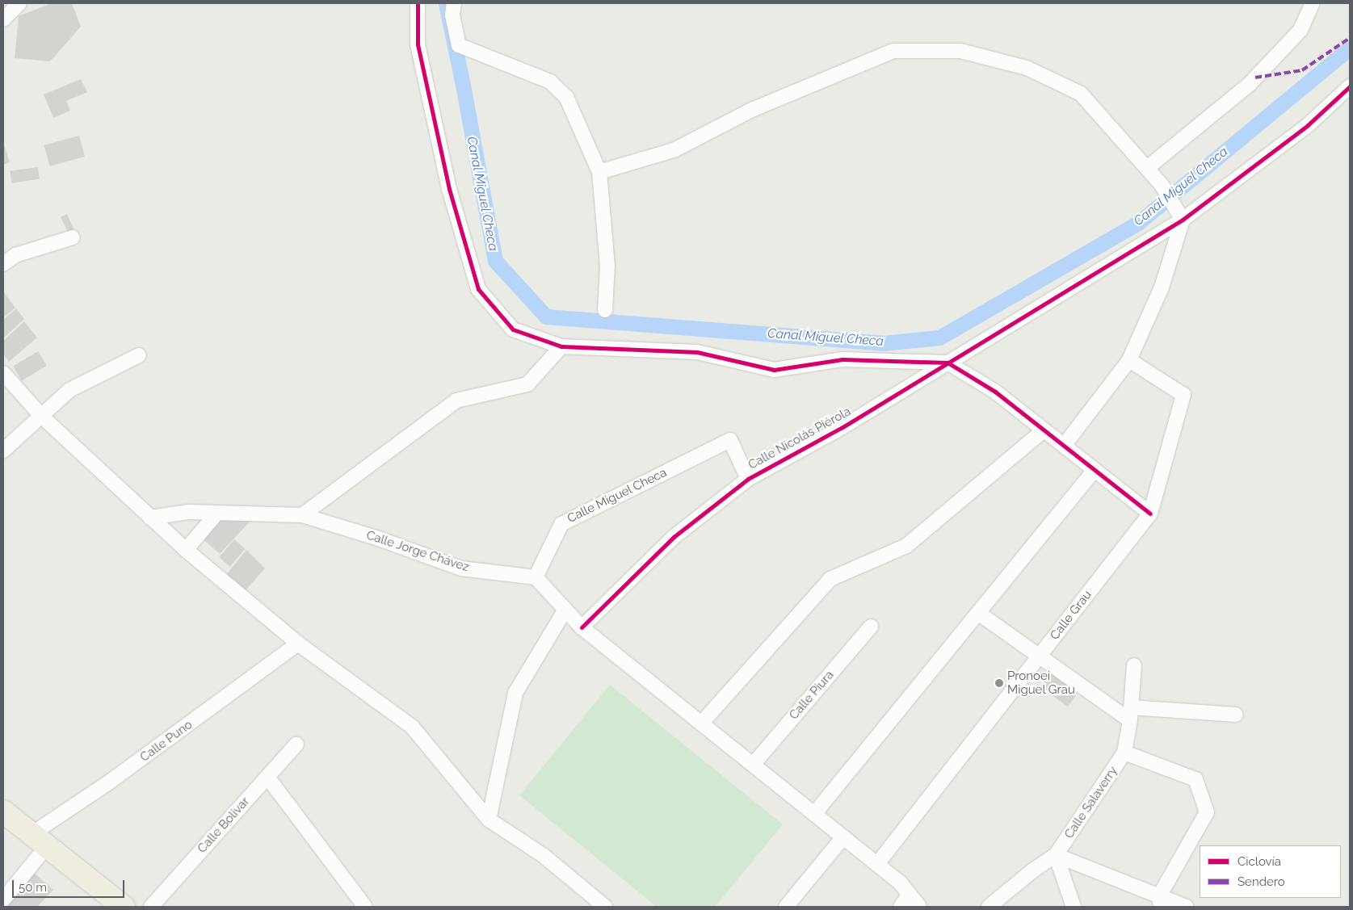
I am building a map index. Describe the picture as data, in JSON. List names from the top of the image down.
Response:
{
  "streets": {
    "street": [
      "Calle Nicolás Piérola",
      "Calle Miguel Checa",
      "Calle Jorge Chávez",
      "Calle Grau",
      "Calle Piura",
      "Calle Puno",
      "Calle Salaverry",
      "Calle Bolivar"
    ]
  },
  "crossings": [
    ["Calle Nicolás Piérola", "Calle Miguel Checa"],
    ["Calle Miguel Checa", "Calle Jorge Chávez"]
  ],
  "water": ["Canal Miguel Checa"],
  "places": ["Pronoei Miguel Grau"],
  "legend": ["Ciclovía", "Sendero"],
  "scale_bar": "50 m"
}
